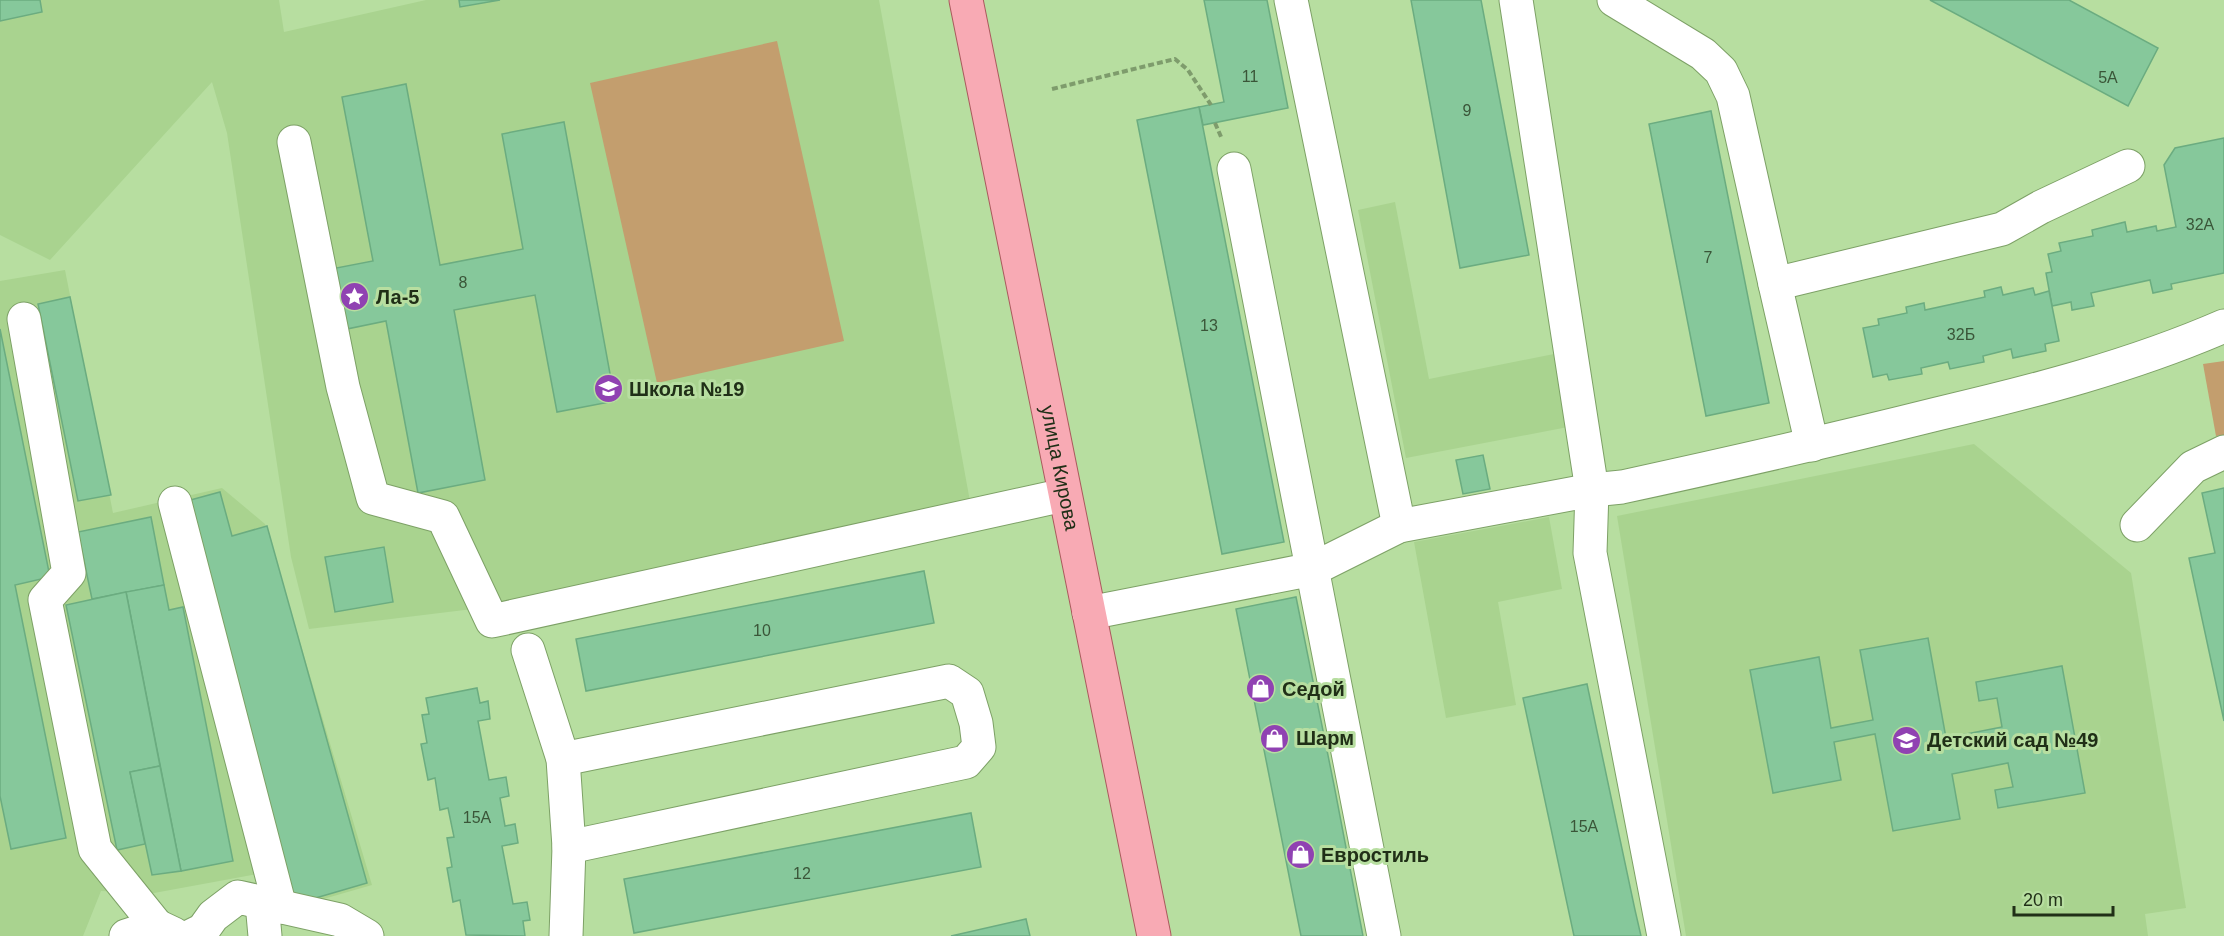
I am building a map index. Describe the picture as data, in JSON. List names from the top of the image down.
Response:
{
  "streets": {
    "main road": ["улица Кирова"]
  },
  "places": {
    "place": ["Ла-5"],
    "school or university": ["Школа №19", "Детский сад №49"],
    "shop": ["Седой", "Шарм", "Евростиль"]
  },
  "house_numbers": [
    "11",
    "5А",
    "9",
    "32А",
    "7",
    "8",
    "13",
    "32Б",
    "10",
    "15А",
    "15А",
    "12"
  ],
  "scale_bar": "20 m"
}
